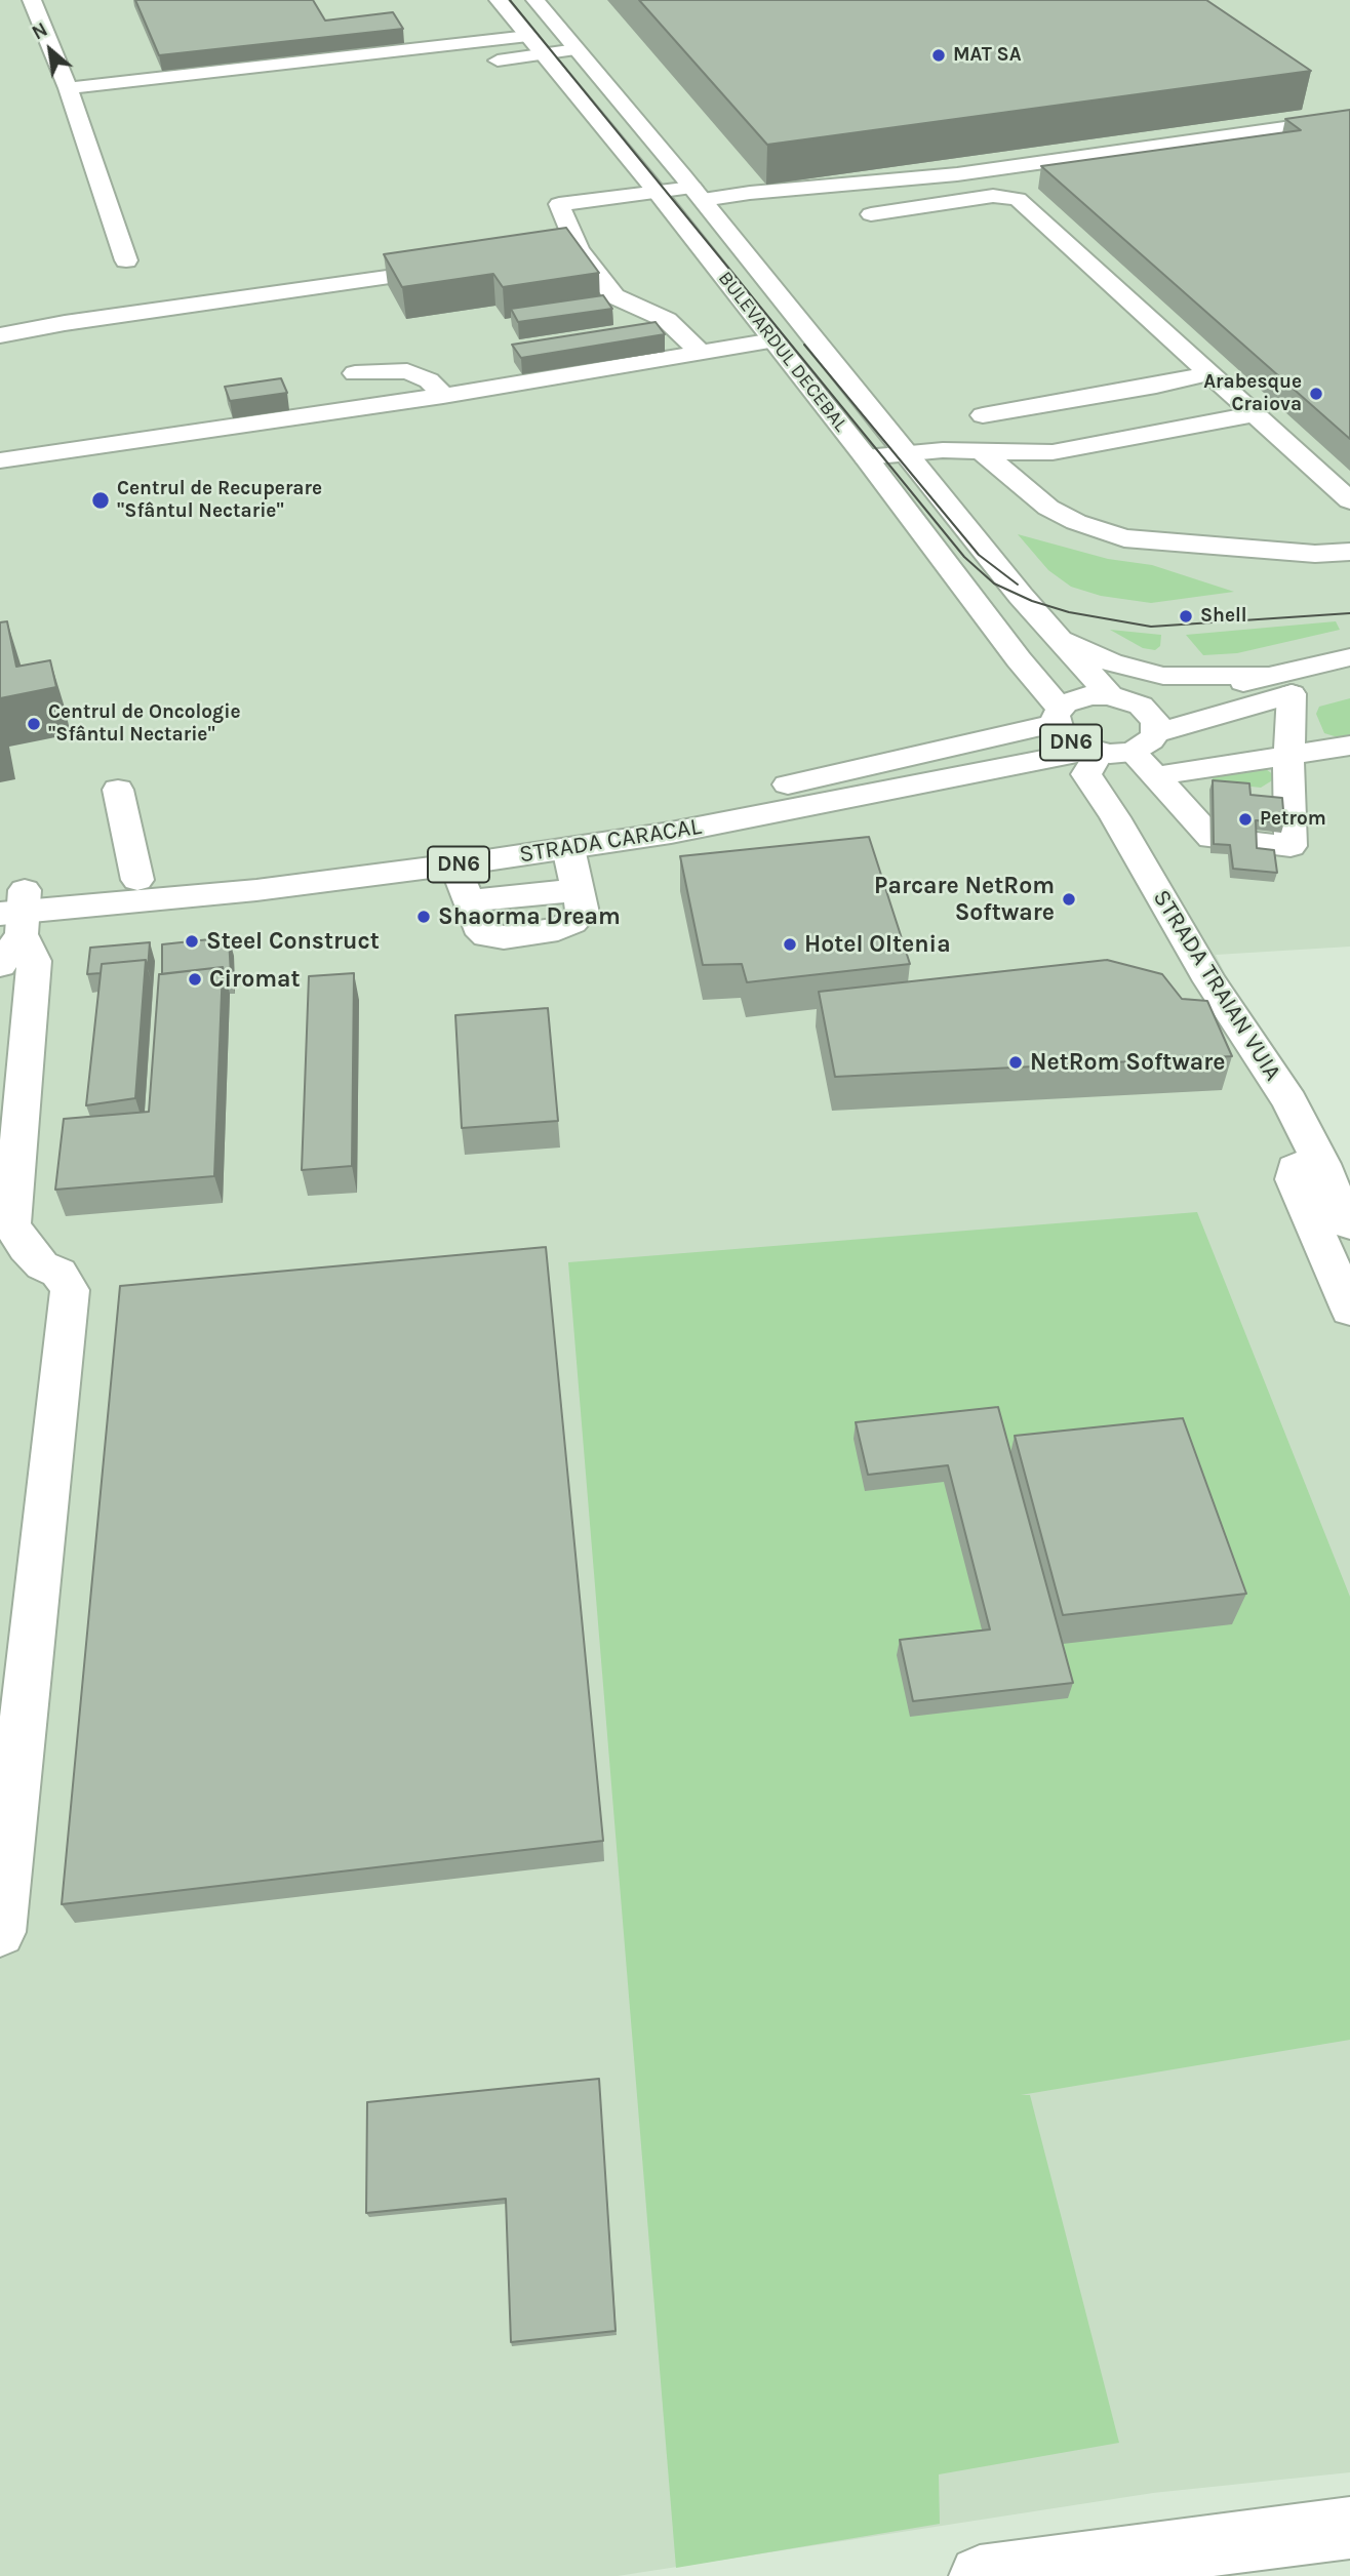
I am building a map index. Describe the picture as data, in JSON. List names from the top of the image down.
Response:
{
  "streets": {
    "main road": [
      "BULEVARDUL DECEBAL",
      "DN6",
      "STRADA CARACAL",
      "STRADA TRAIAN VUIA"
    ]
  },
  "crossings": [
    ["BULEVARDUL DECEBAL", "DN6"],
    ["BULEVARDUL DECEBAL", "STRADA CARACAL"],
    ["DN6", "STRADA CARACAL"],
    ["DN6", "STRADA TRAIAN VUIA"],
    ["STRADA CARACAL", "STRADA TRAIAN VUIA"]
  ],
  "places": [
    "MAT SA",
    "Arabesque Craiova",
    "Centrul de Recuperare \"Sfântul Nectarie\"",
    "Shell",
    "Centrul de Oncologie \"Sfântul Nectarie\"",
    "Petrom",
    "Parcare NetRom Software",
    "Shaorma Dream",
    "Steel Construct",
    "Hotel Oltenia",
    "Ciromat",
    "NetRom Software"
  ],
  "north": "top left"
}
